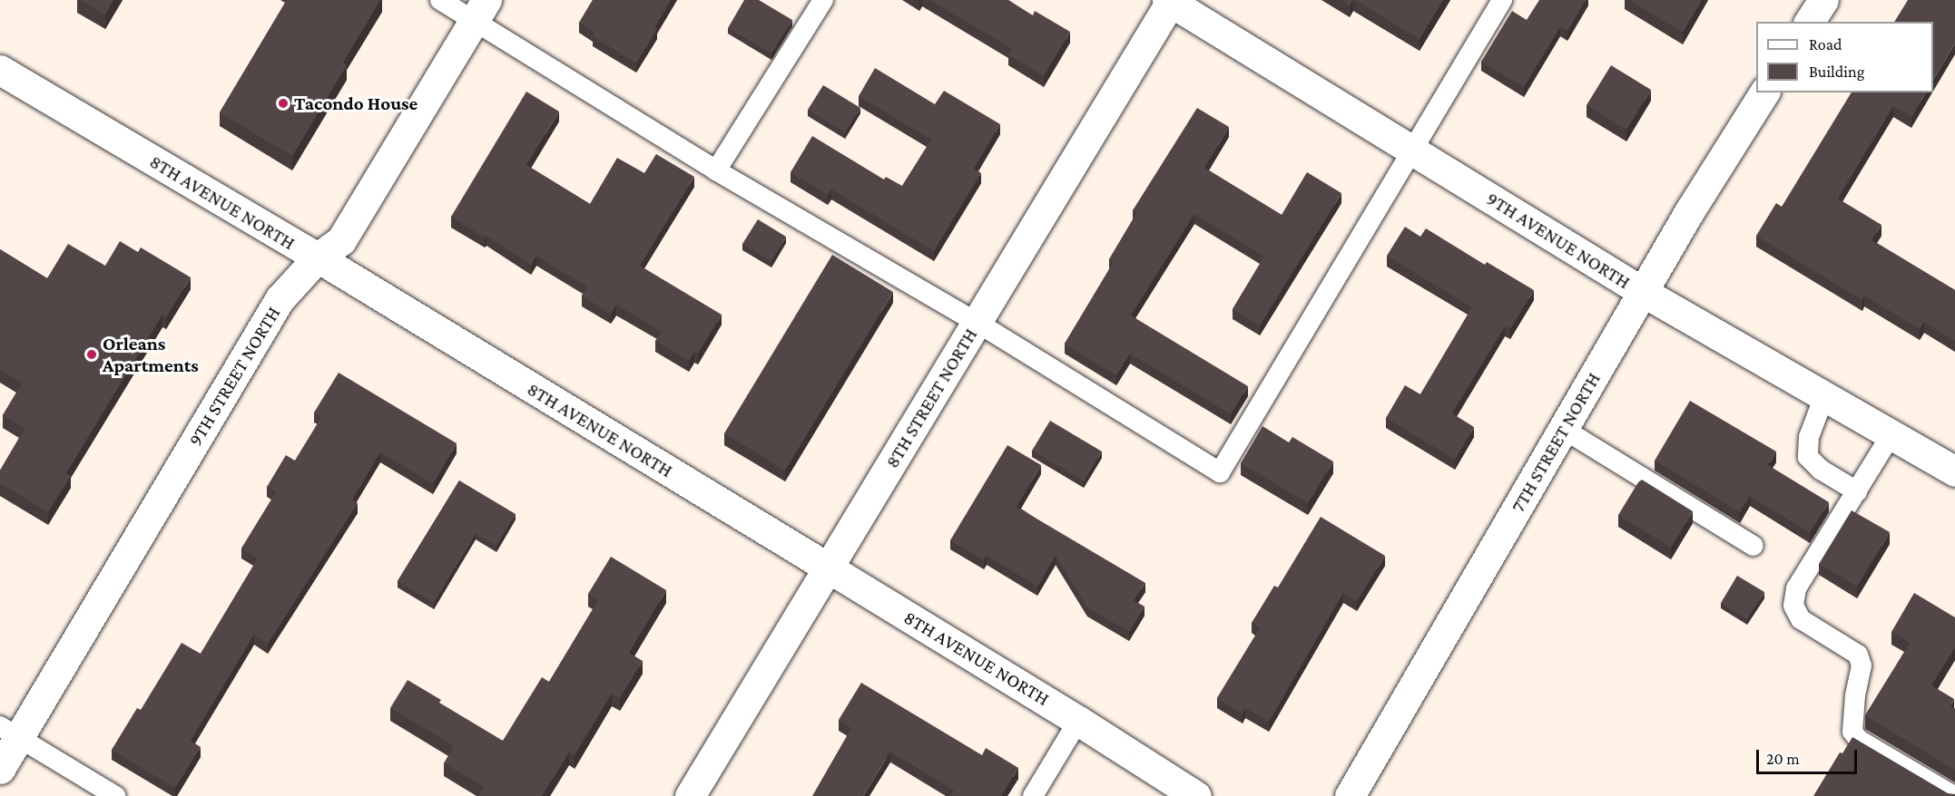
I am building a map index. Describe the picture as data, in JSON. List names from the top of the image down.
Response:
{
  "streets": {
    "street": [
      "8TH AVENUE NORTH",
      "9TH AVENUE NORTH",
      "9TH STREET NORTH",
      "8TH STREET NORTH",
      "7TH STREET NORTH"
    ]
  },
  "crossings": [
    ["8TH AVENUE NORTH", "9TH STREET NORTH"],
    ["8TH AVENUE NORTH", "8TH STREET NORTH"],
    ["9TH AVENUE NORTH", "8TH STREET NORTH"],
    ["9TH AVENUE NORTH", "7TH STREET NORTH"]
  ],
  "places": ["Tacondo House", "Orleans Apartments"],
  "legend": ["Road", "Building"],
  "scale_bar": "20 m"
}
